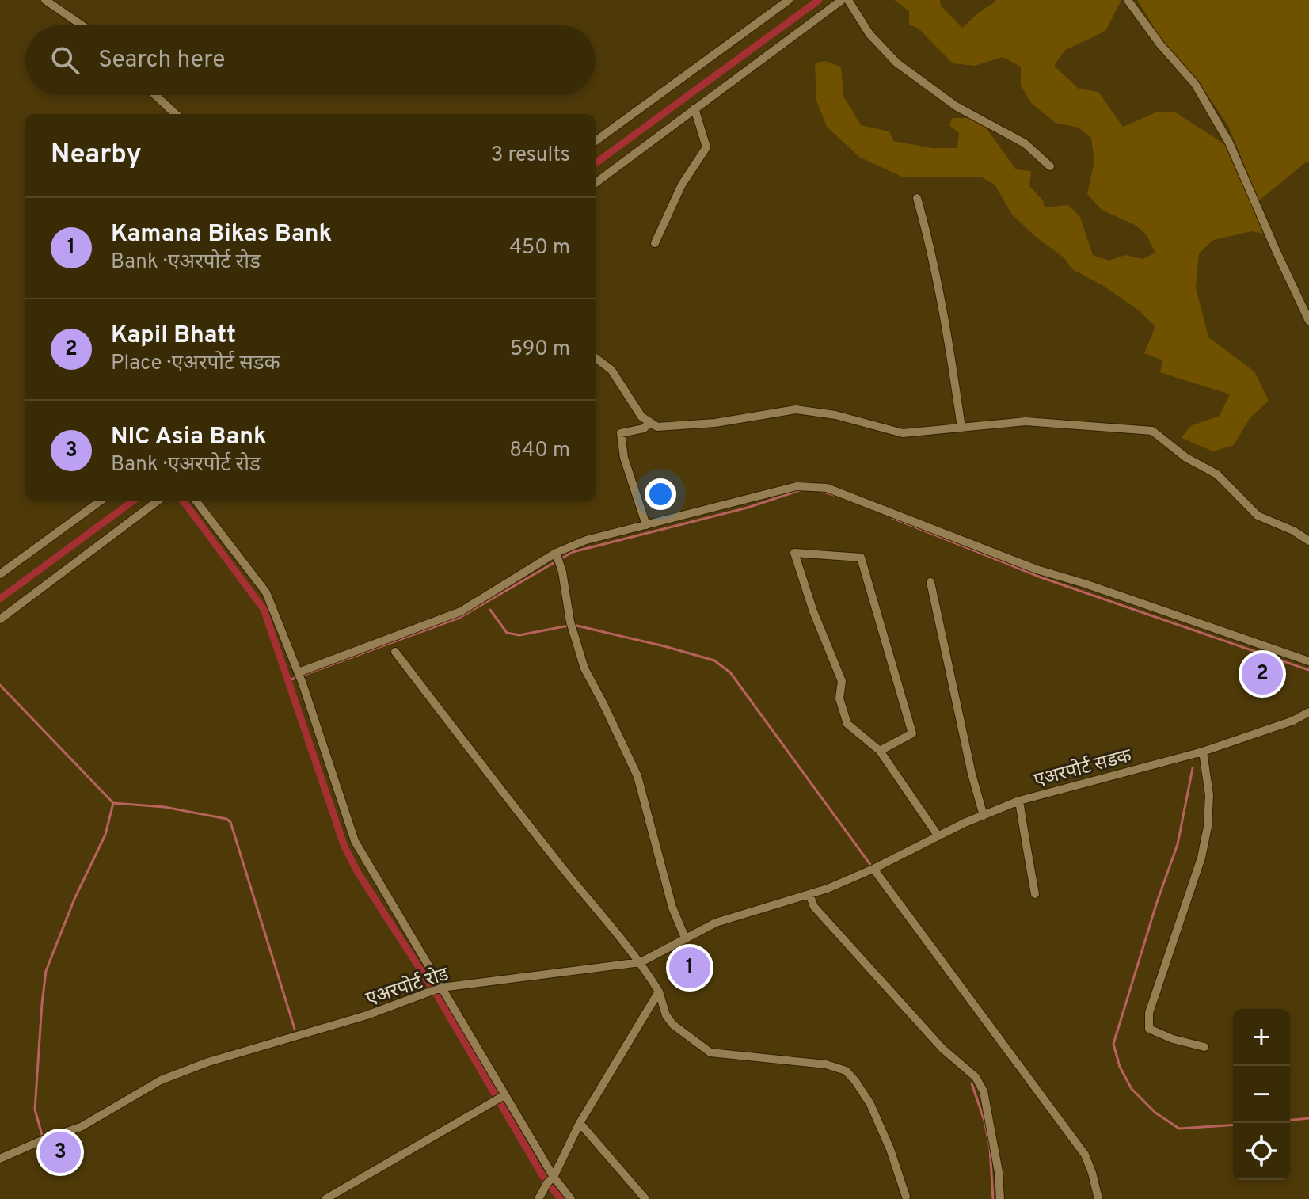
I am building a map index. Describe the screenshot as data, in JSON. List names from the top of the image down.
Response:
{
  "streets": {
    "street": ["एअरपोर्ट सडक", "एअरपोर्ट रोड"]
  },
  "crossings": [
    ["एअरपोर्ट सडक", "एअरपोर्ट रोड"]
  ],
  "page": {
    "search": "Search here",
    "heading": ["Nearby", "3 results"],
    "list": [
      {
        "mark": "1",
        "name": "Kamana Bikas Bank",
        "note": "Bank · एअरपोर्ट रोड",
        "value": "450 m"
      },
      {
        "mark": "2",
        "name": "Kapil Bhatt",
        "note": "Place · एअरपोर्ट सडक",
        "value": "590 m"
      },
      {
        "mark": "3",
        "name": "NIC Asia Bank",
        "note": "Bank · एअरपोर्ट रोड",
        "value": "840 m"
      }
    ],
    "pins": ["2", "1", "3"],
    "map_buttons": ["+", "−"]
  }
}
